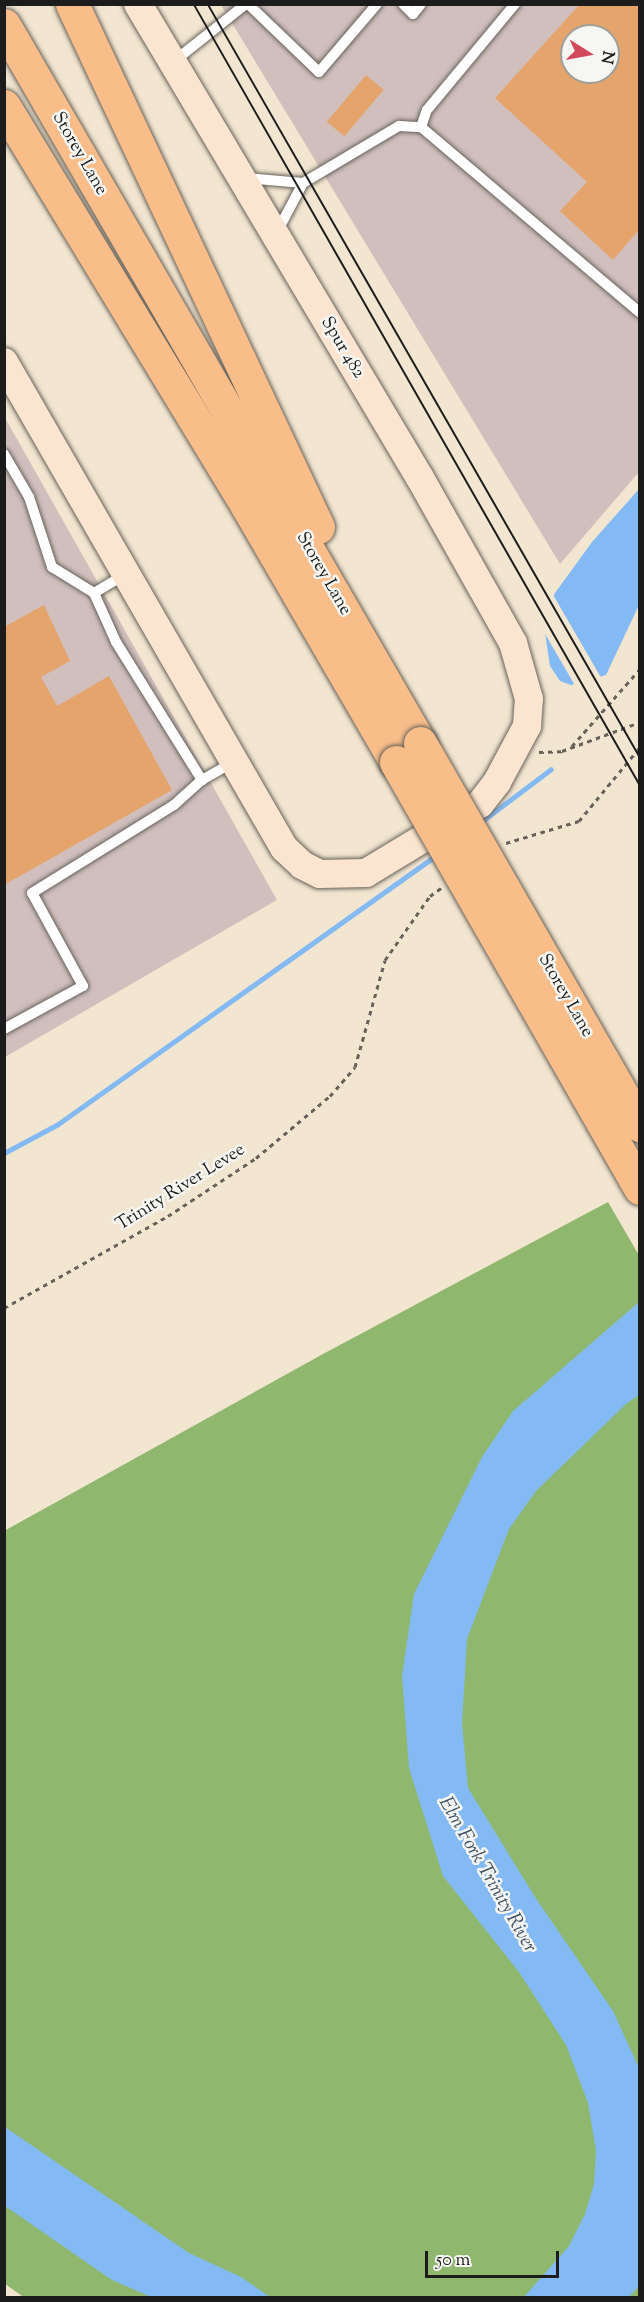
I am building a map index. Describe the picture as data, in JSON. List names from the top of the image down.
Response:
{
  "streets": {
    "highway": ["Storey Lane"],
    "main road": ["Spur 482"],
    "path": ["Trinity River Levee"]
  },
  "water": ["Elm Fork Trinity River"],
  "scale_bar": "50 m",
  "north": "right"
}
